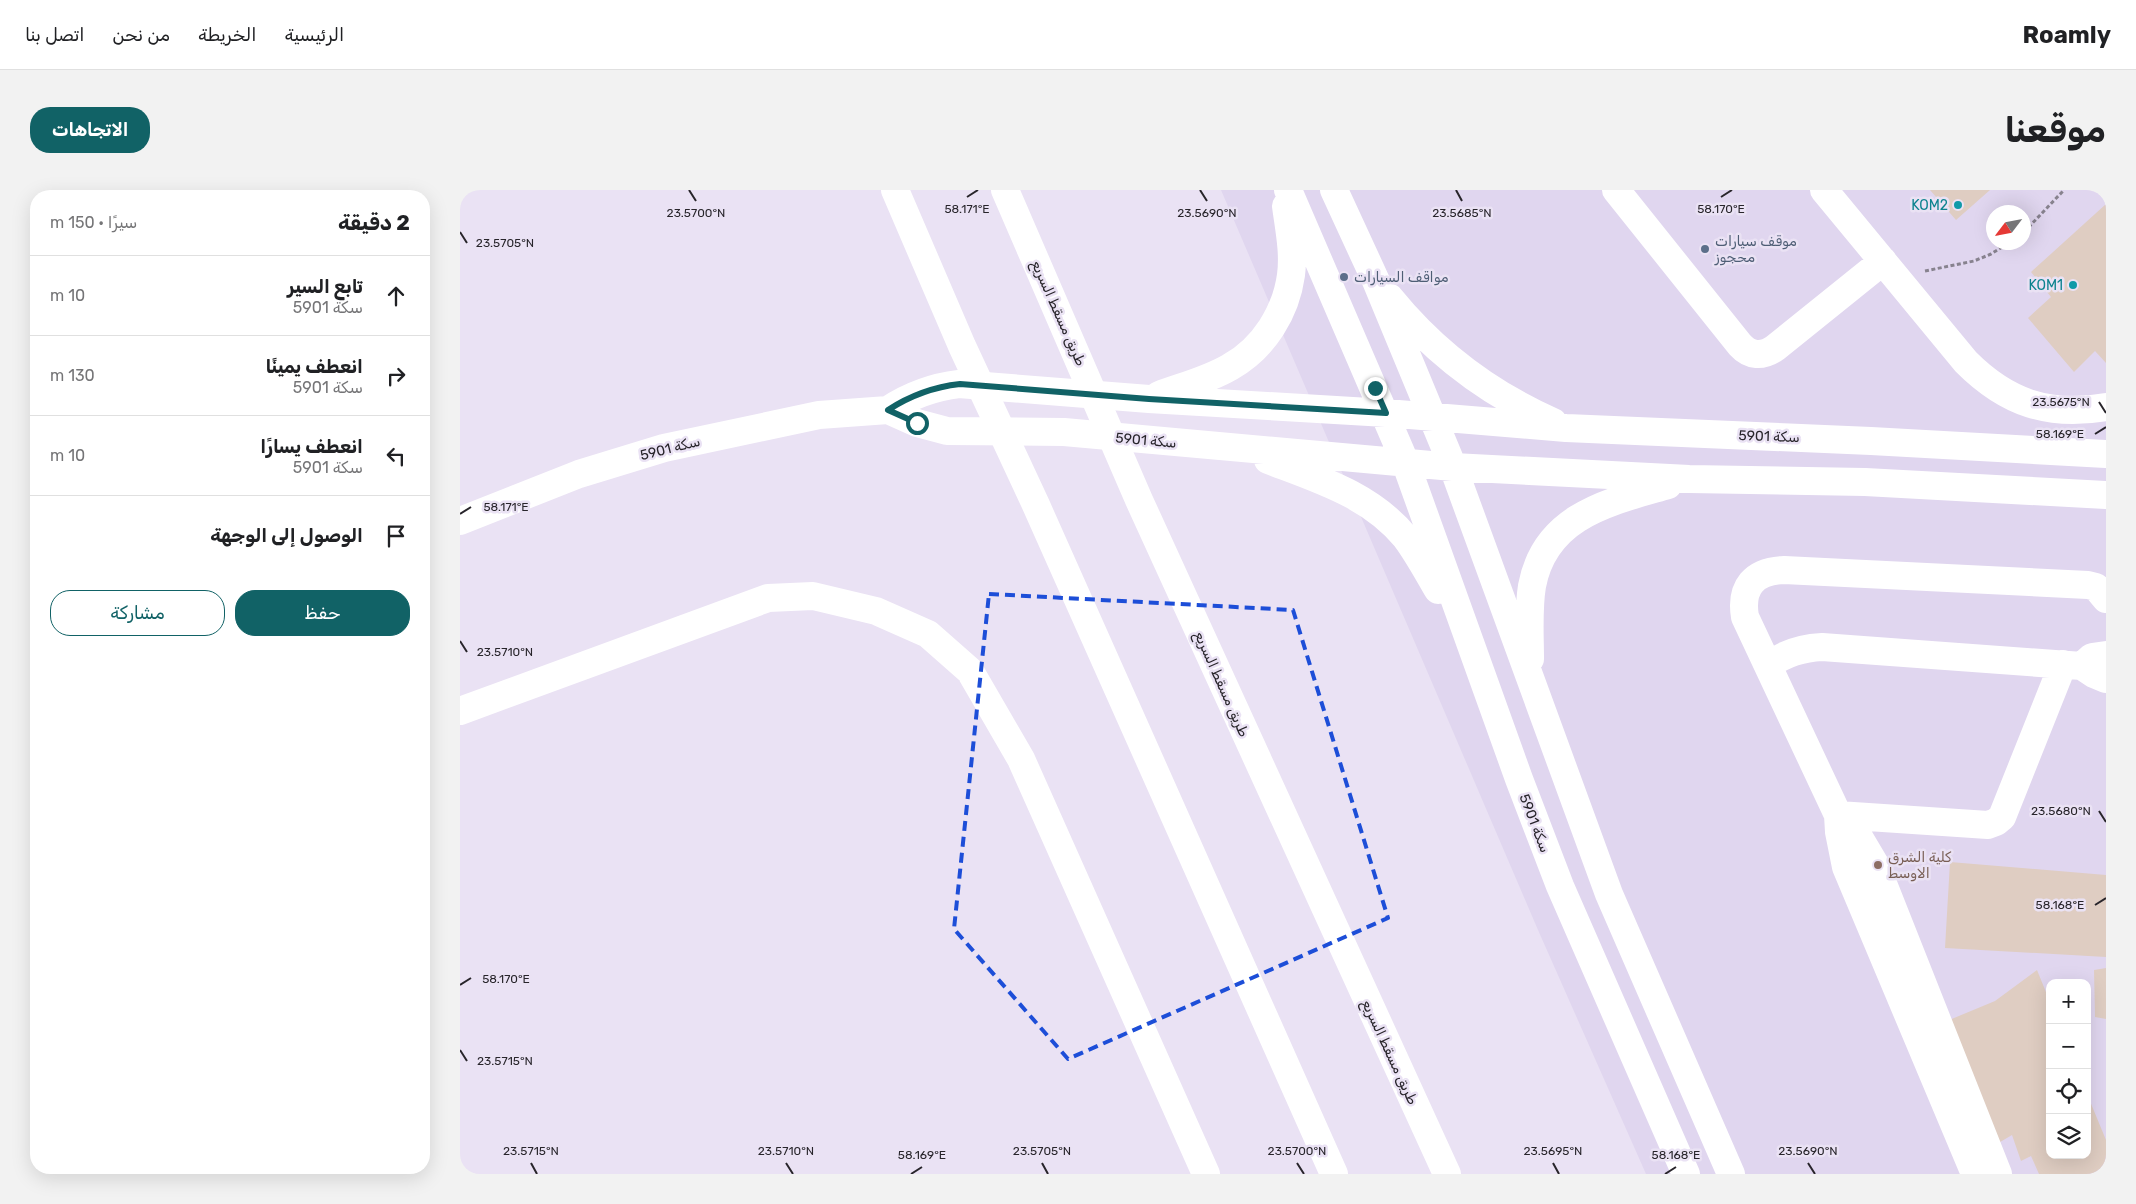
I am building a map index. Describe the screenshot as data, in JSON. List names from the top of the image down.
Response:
{
  "streets": {
    "main road": ["طريق مسقط السريع", "سكة 5901"]
  },
  "places": [
    "KOM2",
    "موقف سيارات محجوز",
    "مواقف السيارات",
    "KOM1",
    "كلية الشرق الاوسط"
  ],
  "north": "bottom left",
  "page": {
    "header": "Roamly",
    "nav": [
      "الرئيسية",
      "الخريطة",
      "من نحن",
      "اتصل بنا"
    ],
    "buttons": [
      "الاتجاهات",
      ["حفظ", "مشاركة"]
    ],
    "title": "موقعنا",
    "heading": ["2 دقيقة", "سيرًا · 150 m"],
    "list": [
      ["تابع السير", "سكة 5901", "10 m"],
      ["انعطف يمينًا", "سكة 5901", "130 m"],
      ["انعطف يسارًا", "سكة 5901", "10 m"],
      "الوصول إلى الوجهة"
    ],
    "map_buttons": ["+", "−"]
  },
  "coordinates": [
    "58.170°E",
    "58.171°E",
    "23.5700°N",
    "23.5685°N",
    "23.5690°N",
    "23.5705°N",
    "23.5675°N",
    "58.169°E",
    "23.5710°N",
    "23.5680°N",
    "58.168°E",
    "23.5715°N",
    "23.5695°N"
  ]
}
